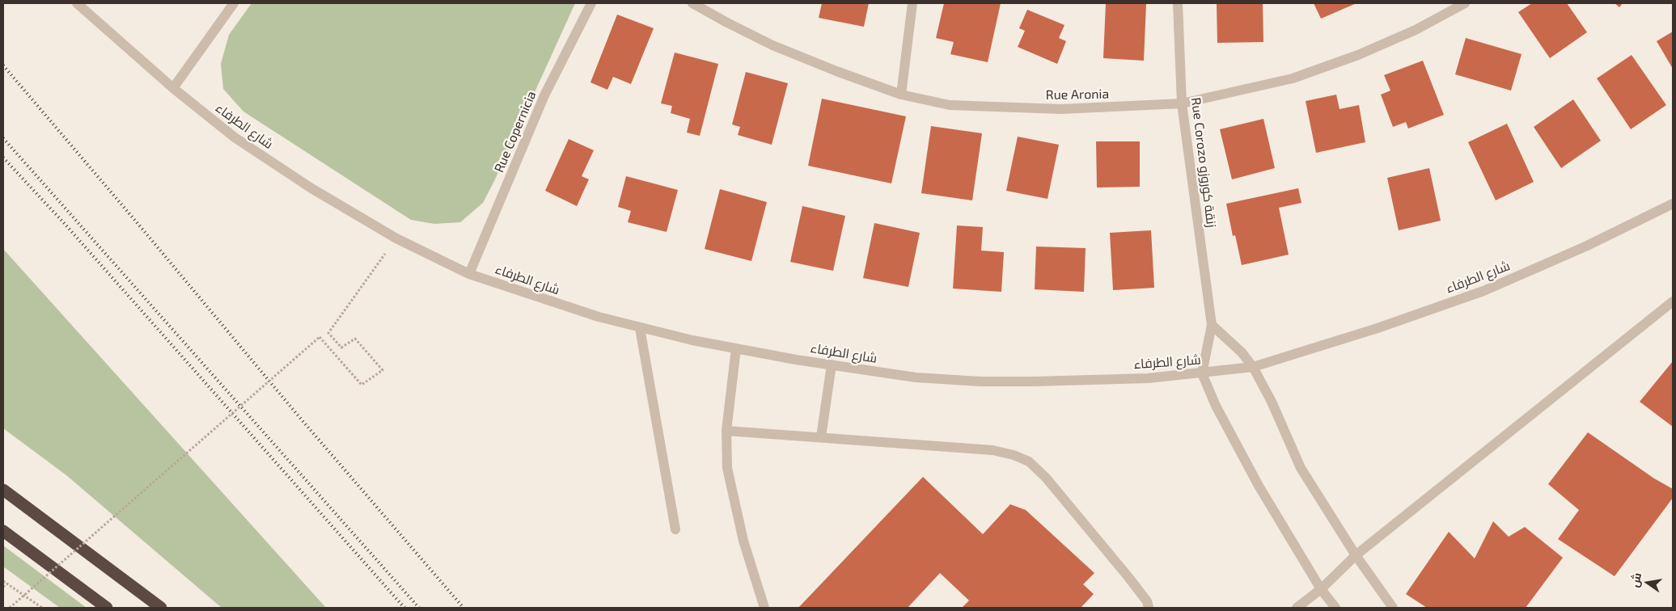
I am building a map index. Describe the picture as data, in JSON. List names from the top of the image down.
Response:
{
  "streets": {
    "street": [
      "Rue Aronia",
      "شارع الطرفاء",
      "Rue Copernicia",
      "Rue Corozo زنقة كوروزو"
    ]
  },
  "crossings": [
    ["Rue Aronia", "Rue Corozo زنقة كوروزو"],
    ["شارع الطرفاء", "Rue Copernicia"],
    ["شارع الطرفاء", "Rue Corozo زنقة كوروزو"]
  ],
  "north": "left"
}
